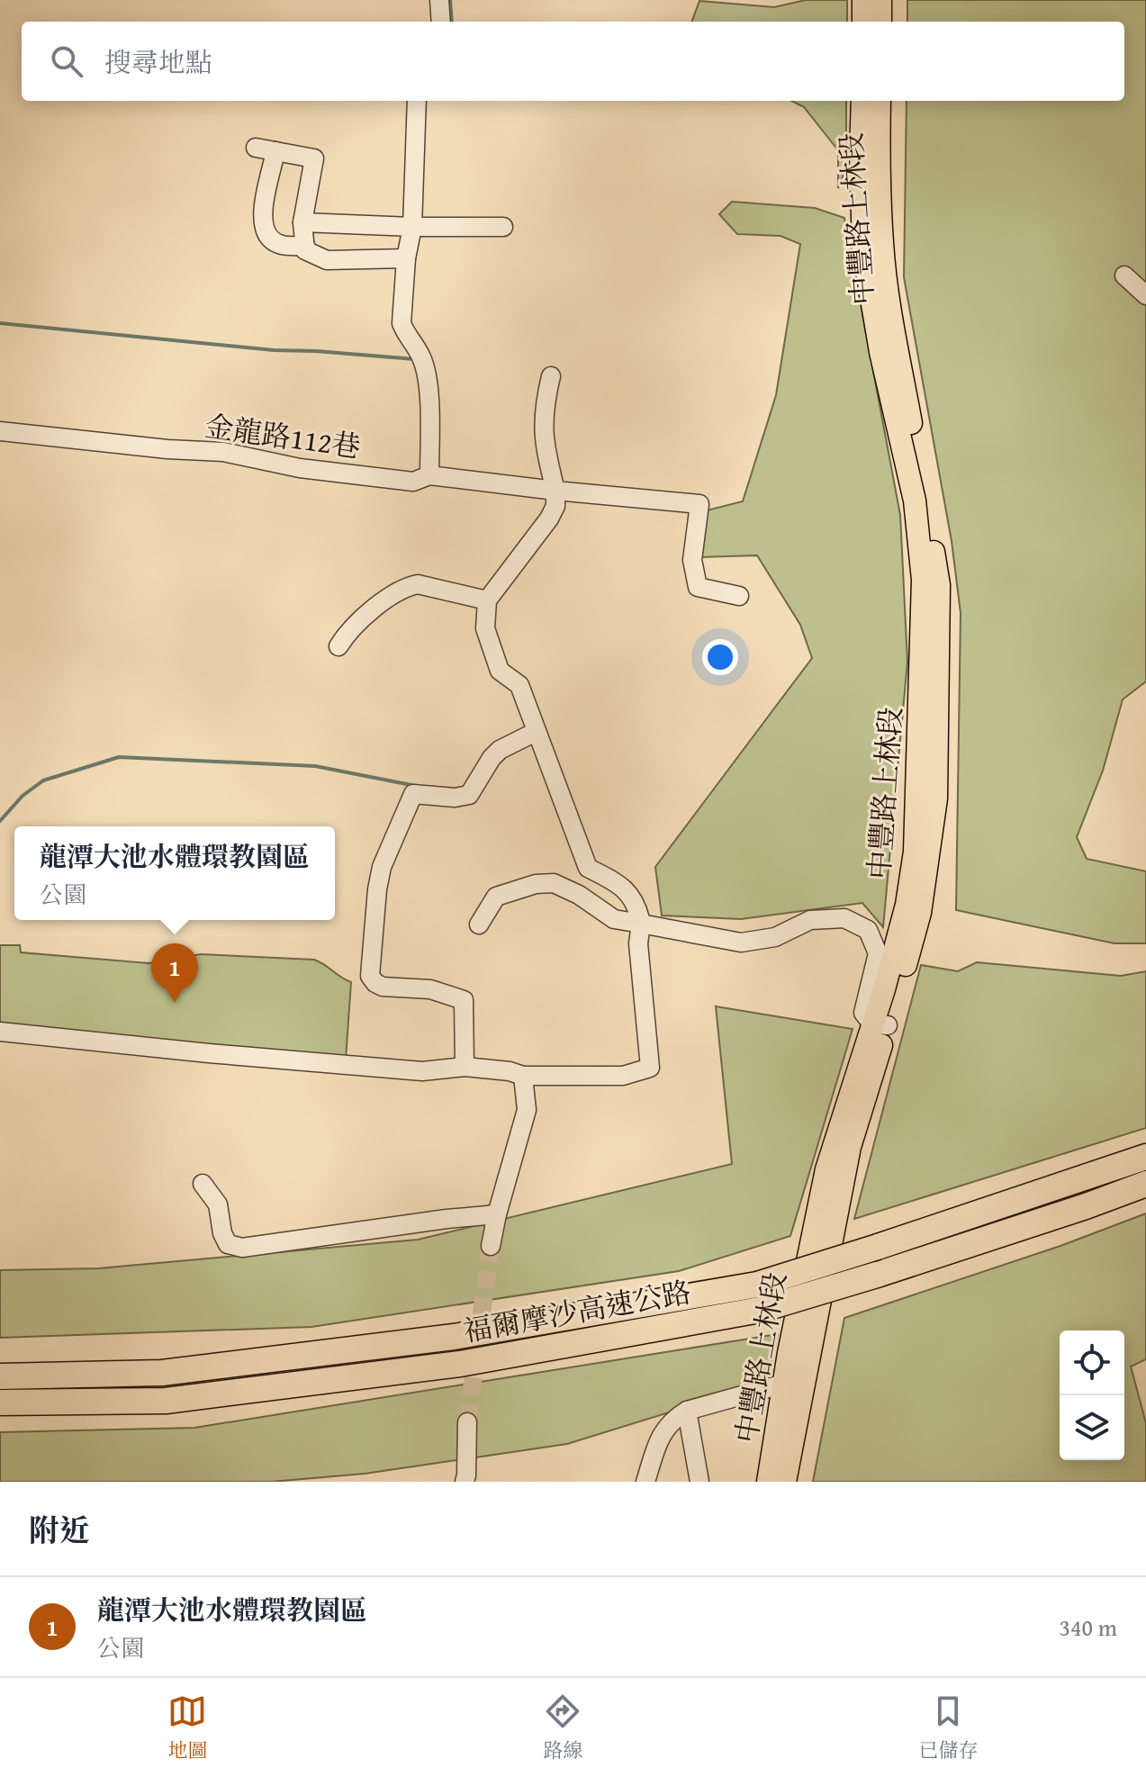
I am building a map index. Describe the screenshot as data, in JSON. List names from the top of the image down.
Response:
{
  "streets": {
    "highway": ["福爾摩沙高速公路"],
    "main road": ["中豐路上林段"],
    "street": ["金龍路112巷"]
  },
  "page": {
    "search": "搜尋地點",
    "popup": ["龍潭大池水體環教園區", "公園"],
    "pins": "1",
    "heading": "附近",
    "list": [
      {
        "mark": "1",
        "name": "龍潭大池水體環教園區",
        "note": "公園",
        "value": "340 m"
      }
    ],
    "nav": ["地圖", "路線", "已儲存"]
  }
}
